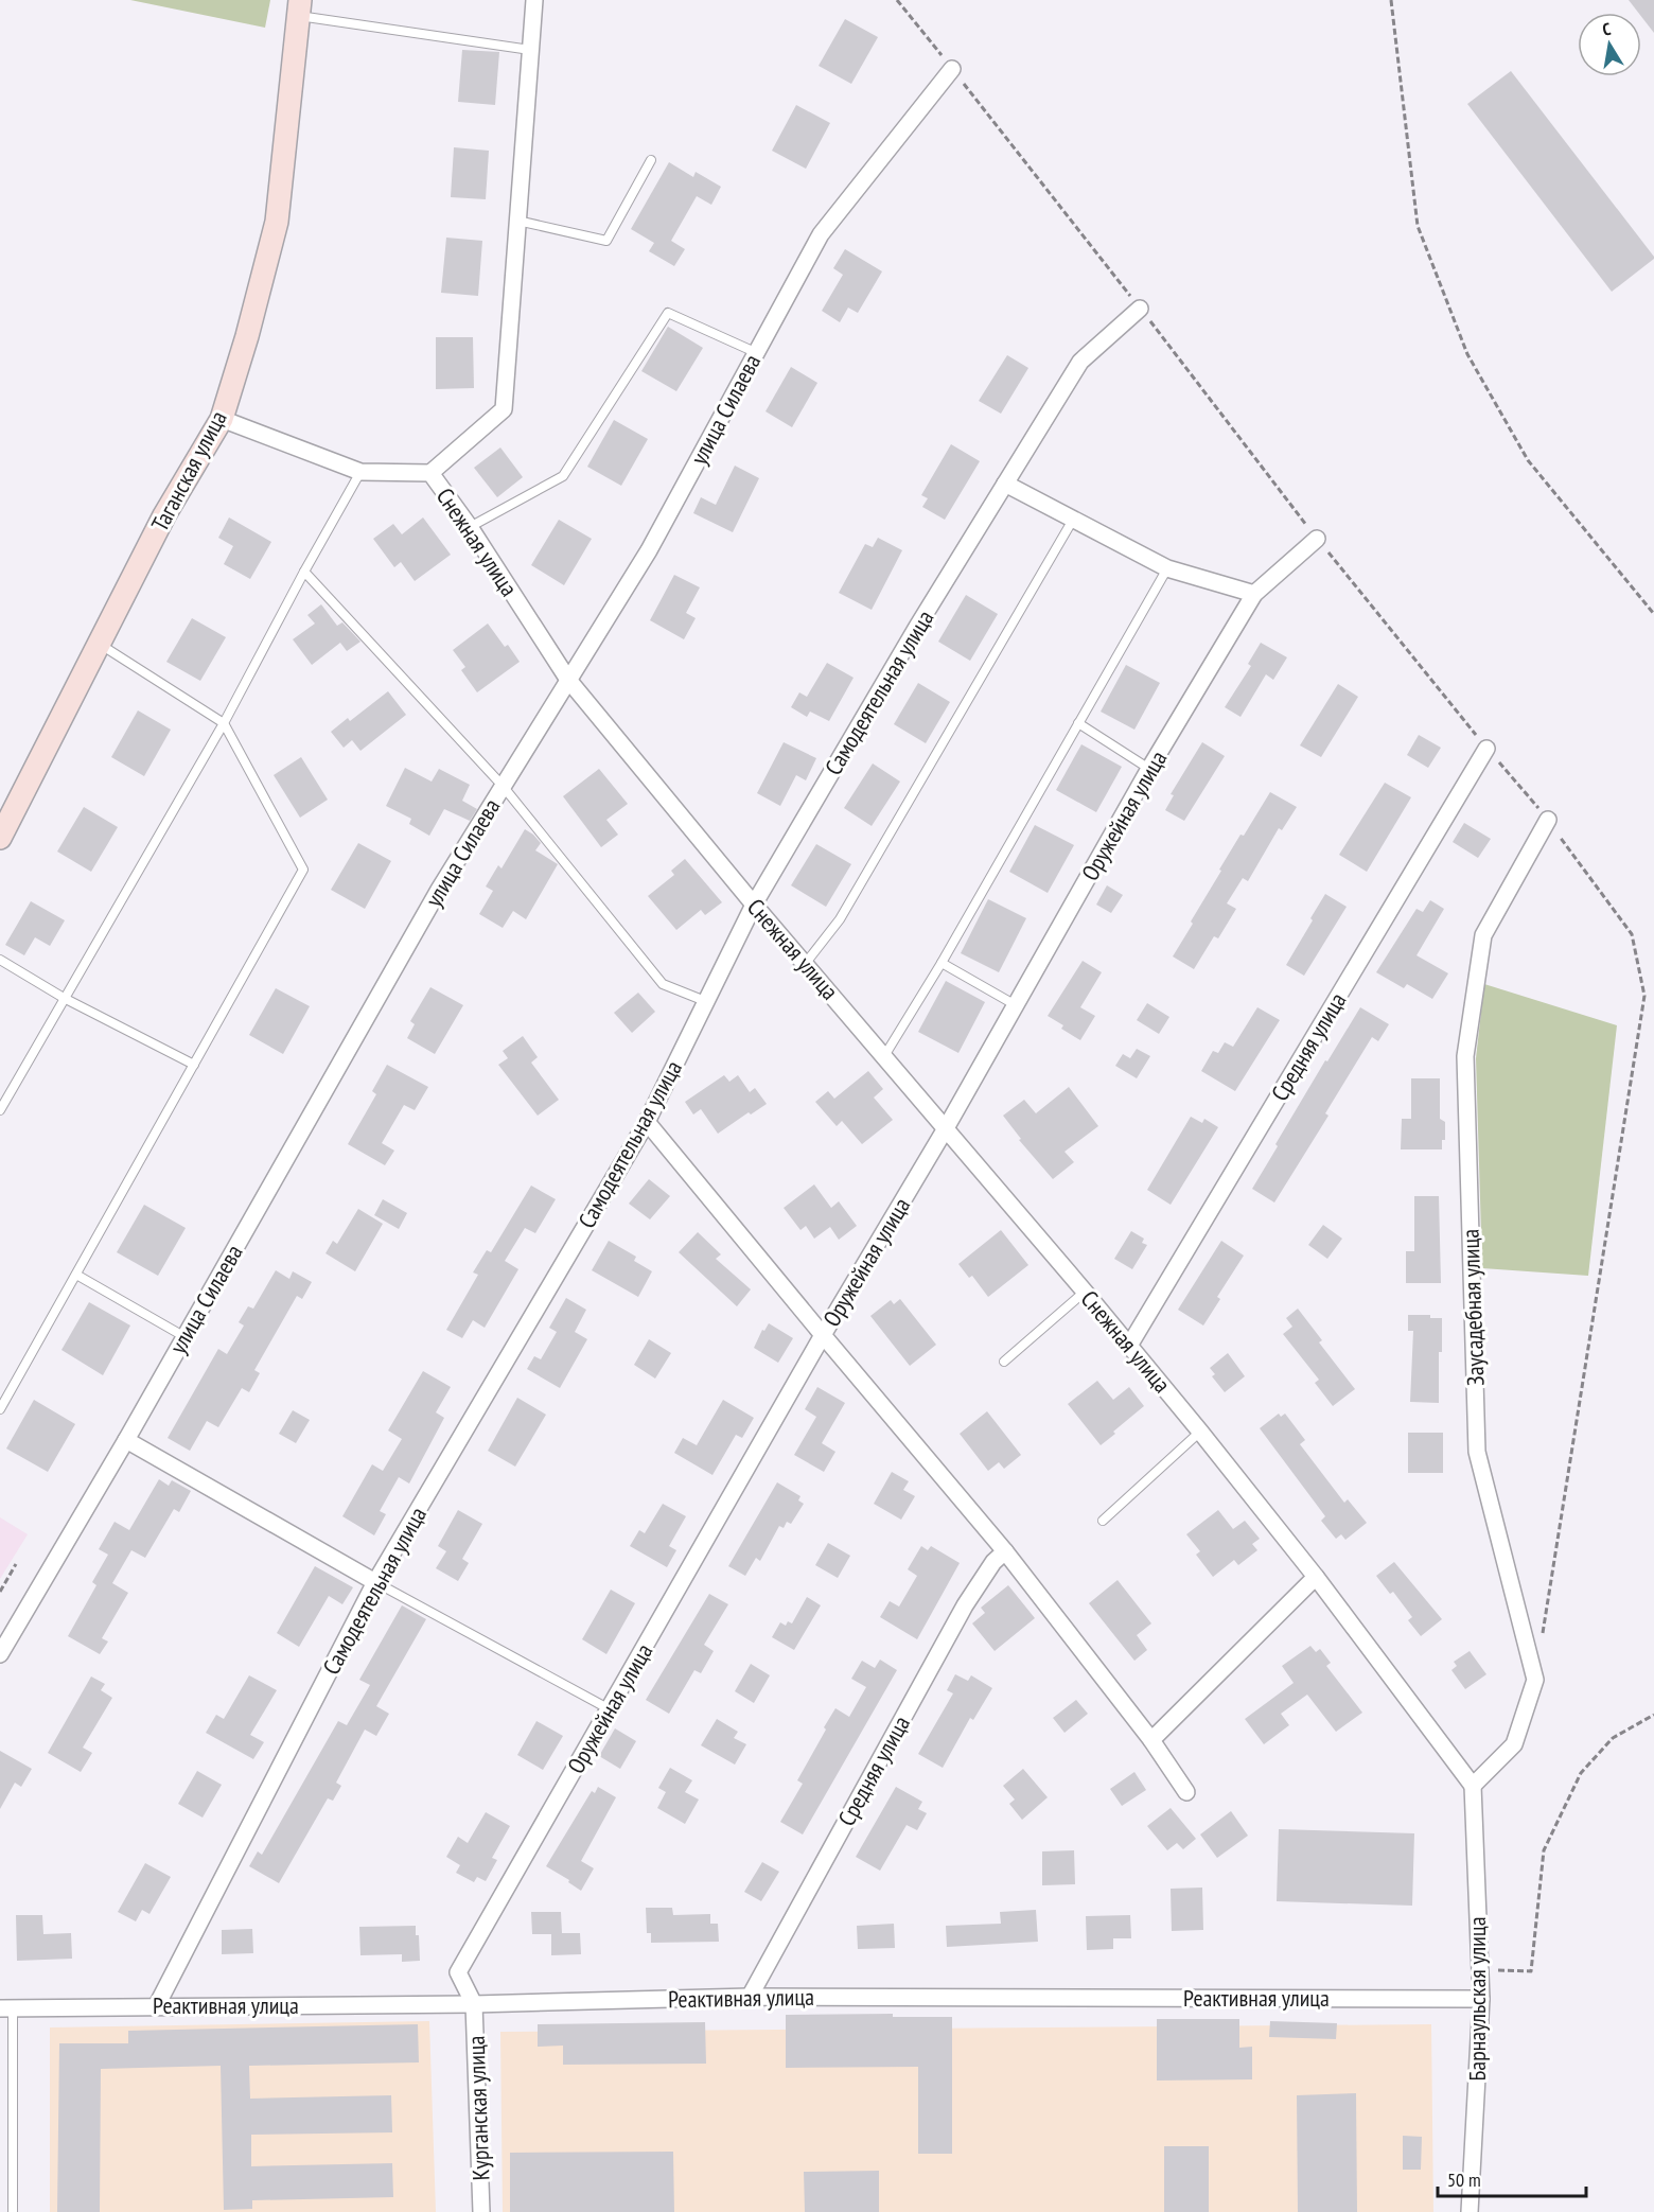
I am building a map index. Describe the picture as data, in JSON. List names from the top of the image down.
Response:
{
  "streets": {
    "main road": ["Таганская улица"],
    "street": [
      "улица Силаева",
      "Снежная улица",
      "Самодеятельная улица",
      "Оружейная улица",
      "Средняя улица",
      "Заусадебная улица",
      "Реактивная улица",
      "Барнаульская улица",
      "Курганская улица"
    ]
  },
  "crossings": [
    ["улица Силаева", "Снежная улица"],
    ["Таганская улица", "Снежная улица"],
    ["Снежная улица", "Самодеятельная улица"],
    ["Снежная улица", "Оружейная улица"],
    ["Снежная улица", "Средняя улица"],
    ["Снежная улица", "Заусадебная улица"],
    ["Снежная улица", "Барнаульская улица"],
    ["Самодеятельная улица", "Реактивная улица"],
    ["Оружейная улица", "Реактивная улица"],
    ["Оружейная улица", "Курганская улица"],
    ["Средняя улица", "Реактивная улица"],
    ["Заусадебная улица", "Барнаульская улица"],
    ["Реактивная улица", "Барнаульская улица"],
    ["Реактивная улица", "Курганская улица"]
  ],
  "scale_bar": "50 m",
  "north": "top"
}
